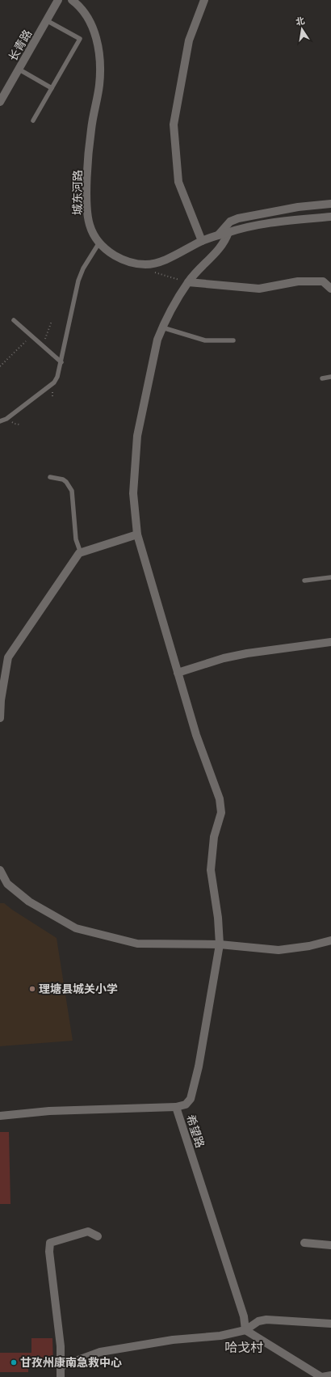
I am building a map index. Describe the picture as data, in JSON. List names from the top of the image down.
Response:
{
  "streets": {
    "street": ["长青路", "城东河路", "希望路"]
  },
  "districts": ["哈戈村"],
  "places": ["理塘县城关小学", "甘孜州康南急救中心"],
  "north": "top"
}
